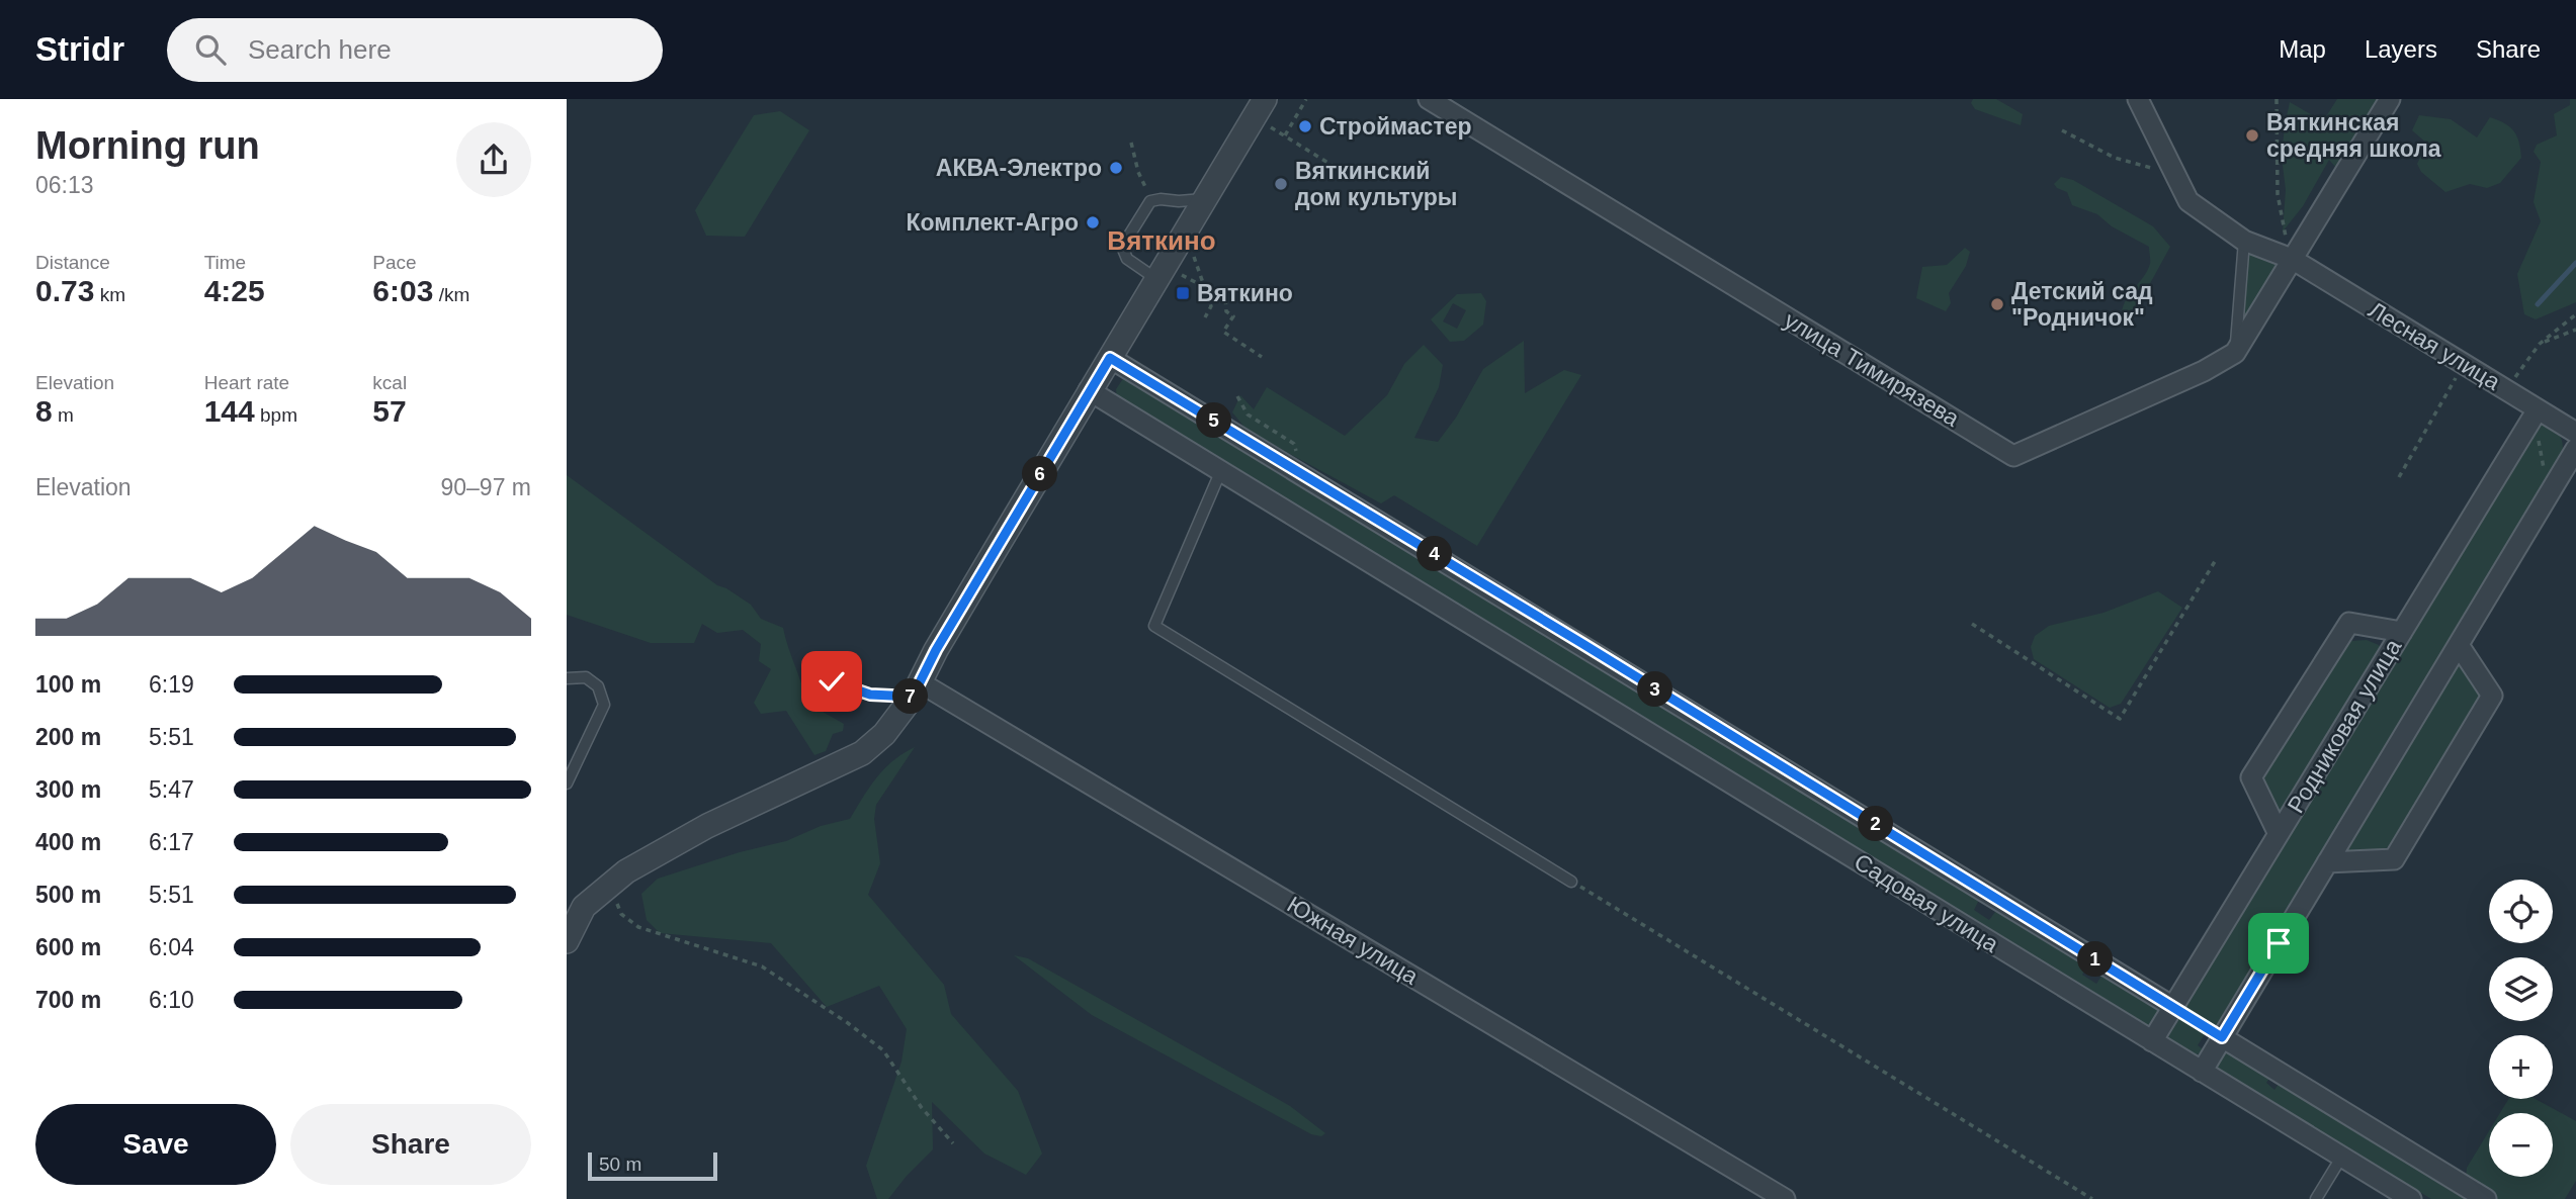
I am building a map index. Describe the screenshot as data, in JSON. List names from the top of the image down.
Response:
{
  "streets": {
    "street": [
      "Лесная улица",
      "улица Тимирязева",
      "Родниковая улица",
      "Садовая улица",
      "Южная улица"
    ]
  },
  "crossings": [
    ["Лесная улица", "улица Тимирязева"],
    ["Лесная улица", "Родниковая улица"],
    ["Родниковая улица", "Садовая улица"]
  ],
  "districts": ["Вяткино"],
  "places": {
    "other": [
      "Строймастер",
      "Вяткинская средняя школа",
      "АКВА-Электро",
      "Вяткинский дом культуры",
      "Комплект-Агро",
      "Детский сад \"Родничок\""
    ],
    "transit": ["Вяткино"]
  },
  "scale_bar": "50 m",
  "page": {
    "header": "Stridr",
    "search": "Search here",
    "nav": ["Map", "Layers", "Share"],
    "heading": ["Morning run", "06:13"],
    "stats": [
      ["Distance", "0.73 km"],
      ["Time", "4:25"],
      ["Pace", "6:03 /km"],
      ["Elevation", "8 m"],
      ["Heart rate", "144 bpm"],
      ["kcal", "57"]
    ],
    "pins": [
      "5",
      "6",
      "4",
      "3",
      "7",
      "2",
      "1"
    ],
    "chart": ["Elevation", "90–97 m"],
    "list": [
      {
        "name": "100 m",
        "note": "6:19"
      },
      {
        "name": "200 m",
        "note": "5:51"
      },
      {
        "name": "300 m",
        "note": "5:47"
      },
      {
        "name": "400 m",
        "note": "6:17"
      },
      {
        "name": "500 m",
        "note": "5:51"
      },
      {
        "name": "600 m",
        "note": "6:04"
      },
      {
        "name": "700 m",
        "note": "6:10"
      }
    ],
    "map_buttons": ["+", "−"],
    "buttons": ["Save", "Share"],
    "scale": "50 m"
  }
}
